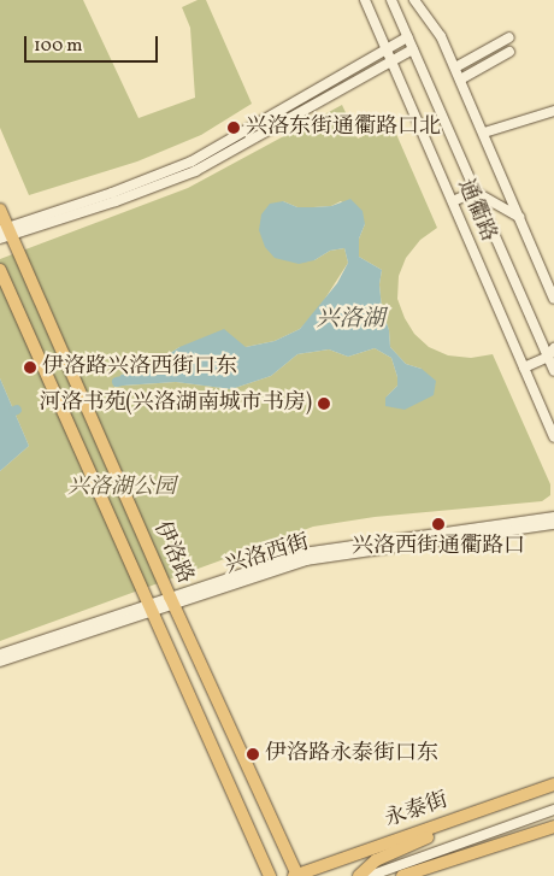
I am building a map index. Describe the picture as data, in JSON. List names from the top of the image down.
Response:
{
  "streets": {
    "main road": ["伊洛路", "永泰街"],
    "street": ["通衢路", "兴洛西街"]
  },
  "crossings": [
    ["伊洛路", "兴洛西街"],
    ["伊洛路", "永泰街"]
  ],
  "water": ["兴洛湖"],
  "parks": ["兴洛湖公园"],
  "places": [
    "兴洛东街通衢路口北",
    "伊洛路兴洛西街口东",
    "河洛书苑(兴洛湖南城市书房)",
    "兴洛西街通衢路口",
    "伊洛路永泰街口东"
  ],
  "scale_bar": "100 m"
}
